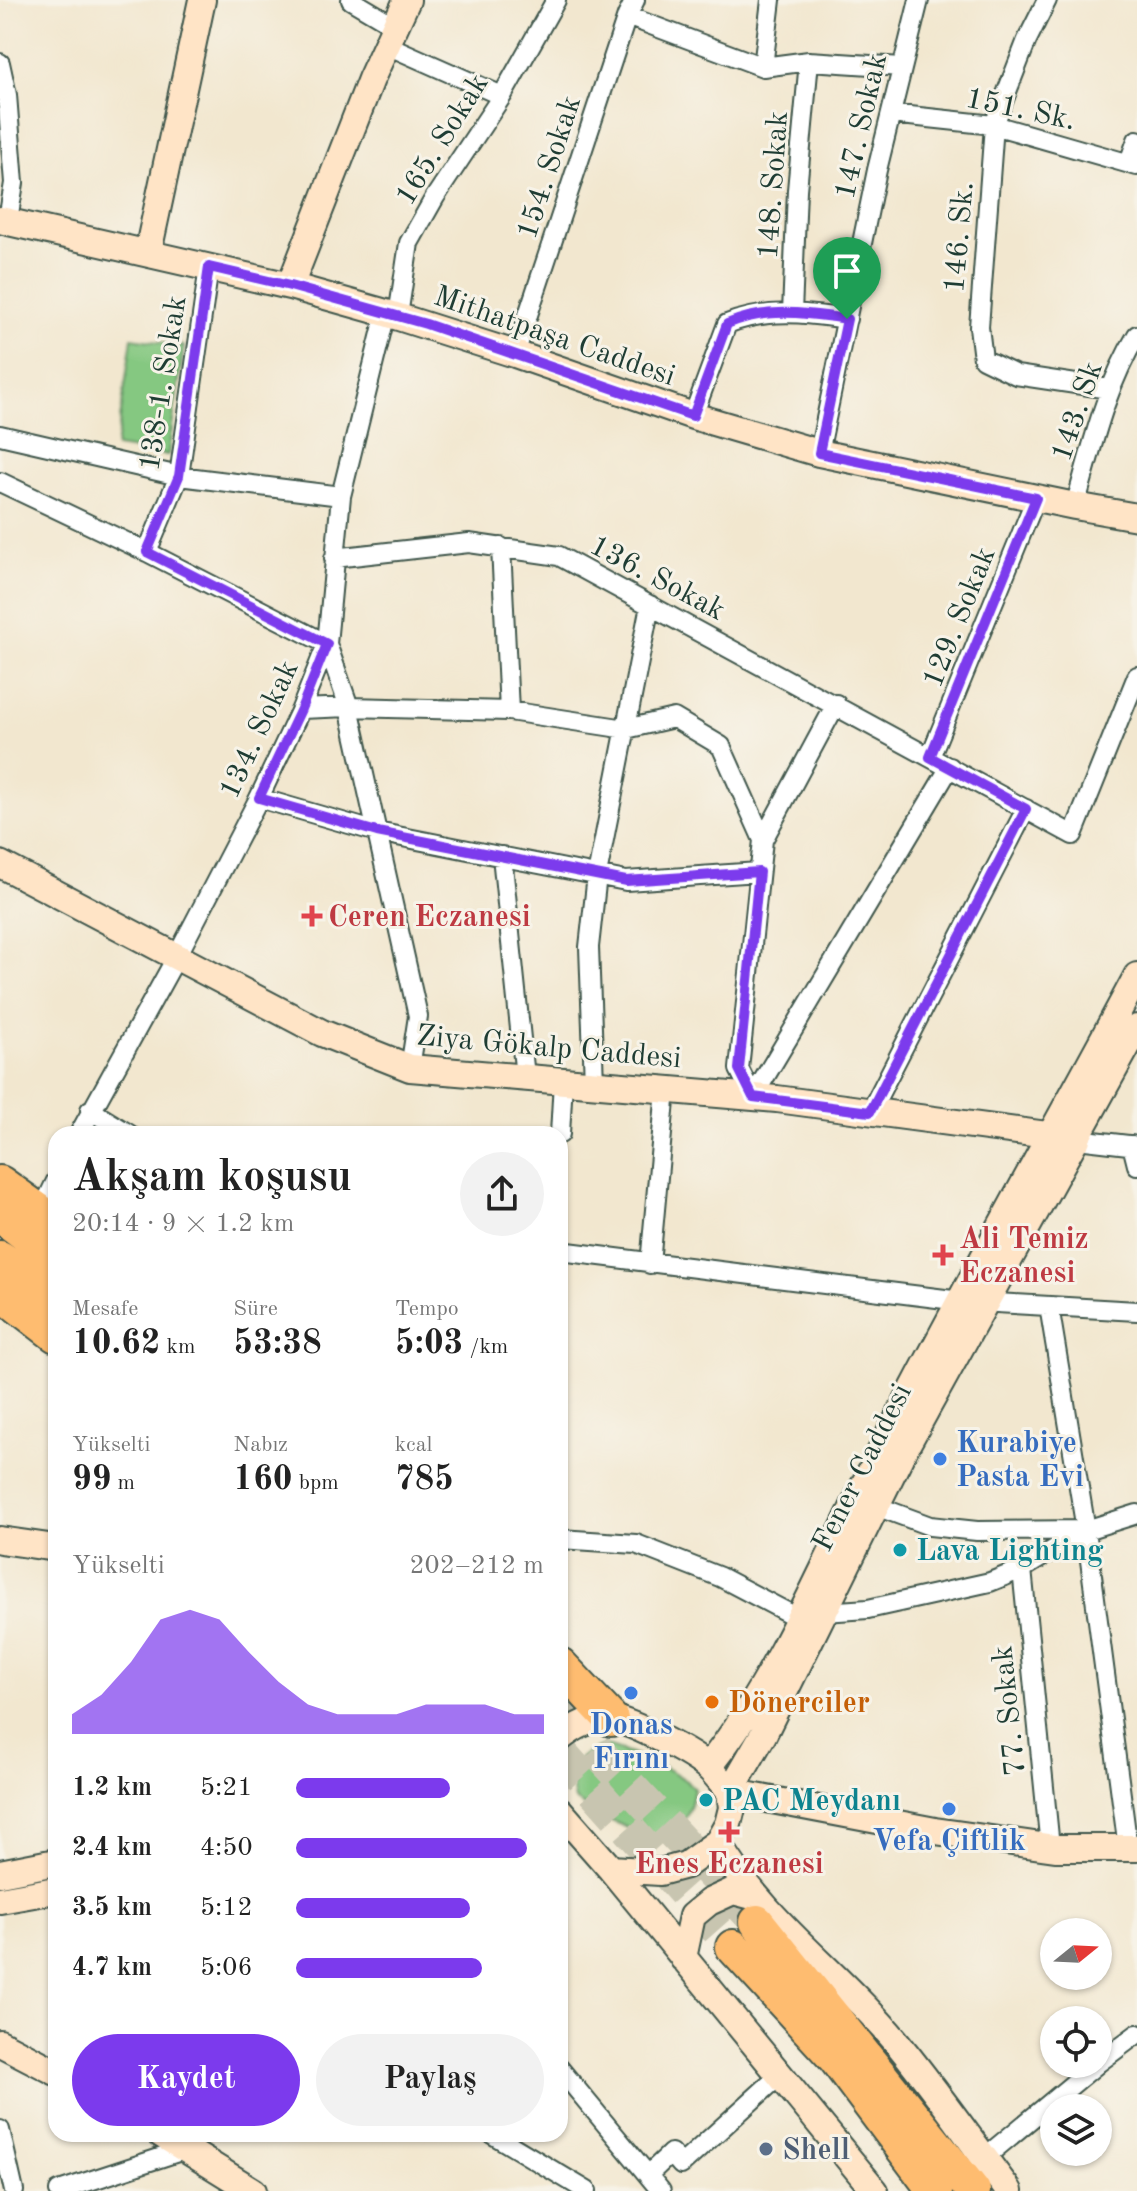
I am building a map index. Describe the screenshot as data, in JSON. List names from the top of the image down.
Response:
{
  "streets": {
    "street": [
      "151. Sk.",
      "147. Sokak",
      "165. Sokak",
      "154. Sokak",
      "148. Sokak",
      "146. Sk.",
      "Mithatpaşa Caddesi",
      "138-1. Sokak",
      "143. Sk",
      "136. Sokak",
      "129. Sokak",
      "134. Sokak",
      "Ziya Gökalp Caddesi",
      "Fener Caddesi",
      "77. Sokak"
    ]
  },
  "crossings": [
    ["151. Sk.", "147. Sokak"],
    ["151. Sk.", "146. Sk."],
    ["147. Sokak", "Mithatpaşa Caddesi"],
    ["165. Sokak", "Mithatpaşa Caddesi"],
    ["165. Sokak", "134. Sokak"],
    ["154. Sokak", "Mithatpaşa Caddesi"],
    ["146. Sk.", "143. Sk"],
    ["Mithatpaşa Caddesi", "138-1. Sokak"],
    ["Mithatpaşa Caddesi", "143. Sk"],
    ["Mithatpaşa Caddesi", "129. Sokak"],
    ["Mithatpaşa Caddesi", "134. Sokak"],
    ["136. Sokak", "129. Sokak"],
    ["136. Sokak", "134. Sokak"],
    ["134. Sokak", "Ziya Gökalp Caddesi"],
    ["Ziya Gökalp Caddesi", "Fener Caddesi"]
  ],
  "places": {
    "health": ["Ceren Eczanesi", "Ali Temiz Eczanesi", "Enes Eczanesi"],
    "other": [
      "Kurabiye Pasta Evi",
      "Lava Lighting",
      "Donas Fırını",
      "Dönerciler",
      "PAC Meydanı",
      "Vefa Çiftlik",
      "Shell"
    ]
  },
  "north": "right",
  "page": {
    "heading": ["Akşam koşusu", "20:14 · 9 × 1.2 km"],
    "stats": [
      ["Mesafe", "10.62 km"],
      ["Süre", "53:38"],
      ["Tempo", "5:03 /km"],
      ["Yükselti", "99 m"],
      ["Nabız", "160 bpm"],
      ["kcal", "785"]
    ],
    "chart": ["Yükselti", "202–212 m"],
    "list": [
      {
        "name": "1.2 km",
        "note": "5:21"
      },
      {
        "name": "2.4 km",
        "note": "4:50"
      },
      {
        "name": "3.5 km",
        "note": "5:12"
      },
      {
        "name": "4.7 km",
        "note": "5:06"
      }
    ],
    "buttons": ["Kaydet", "Paylaş"]
  }
}
